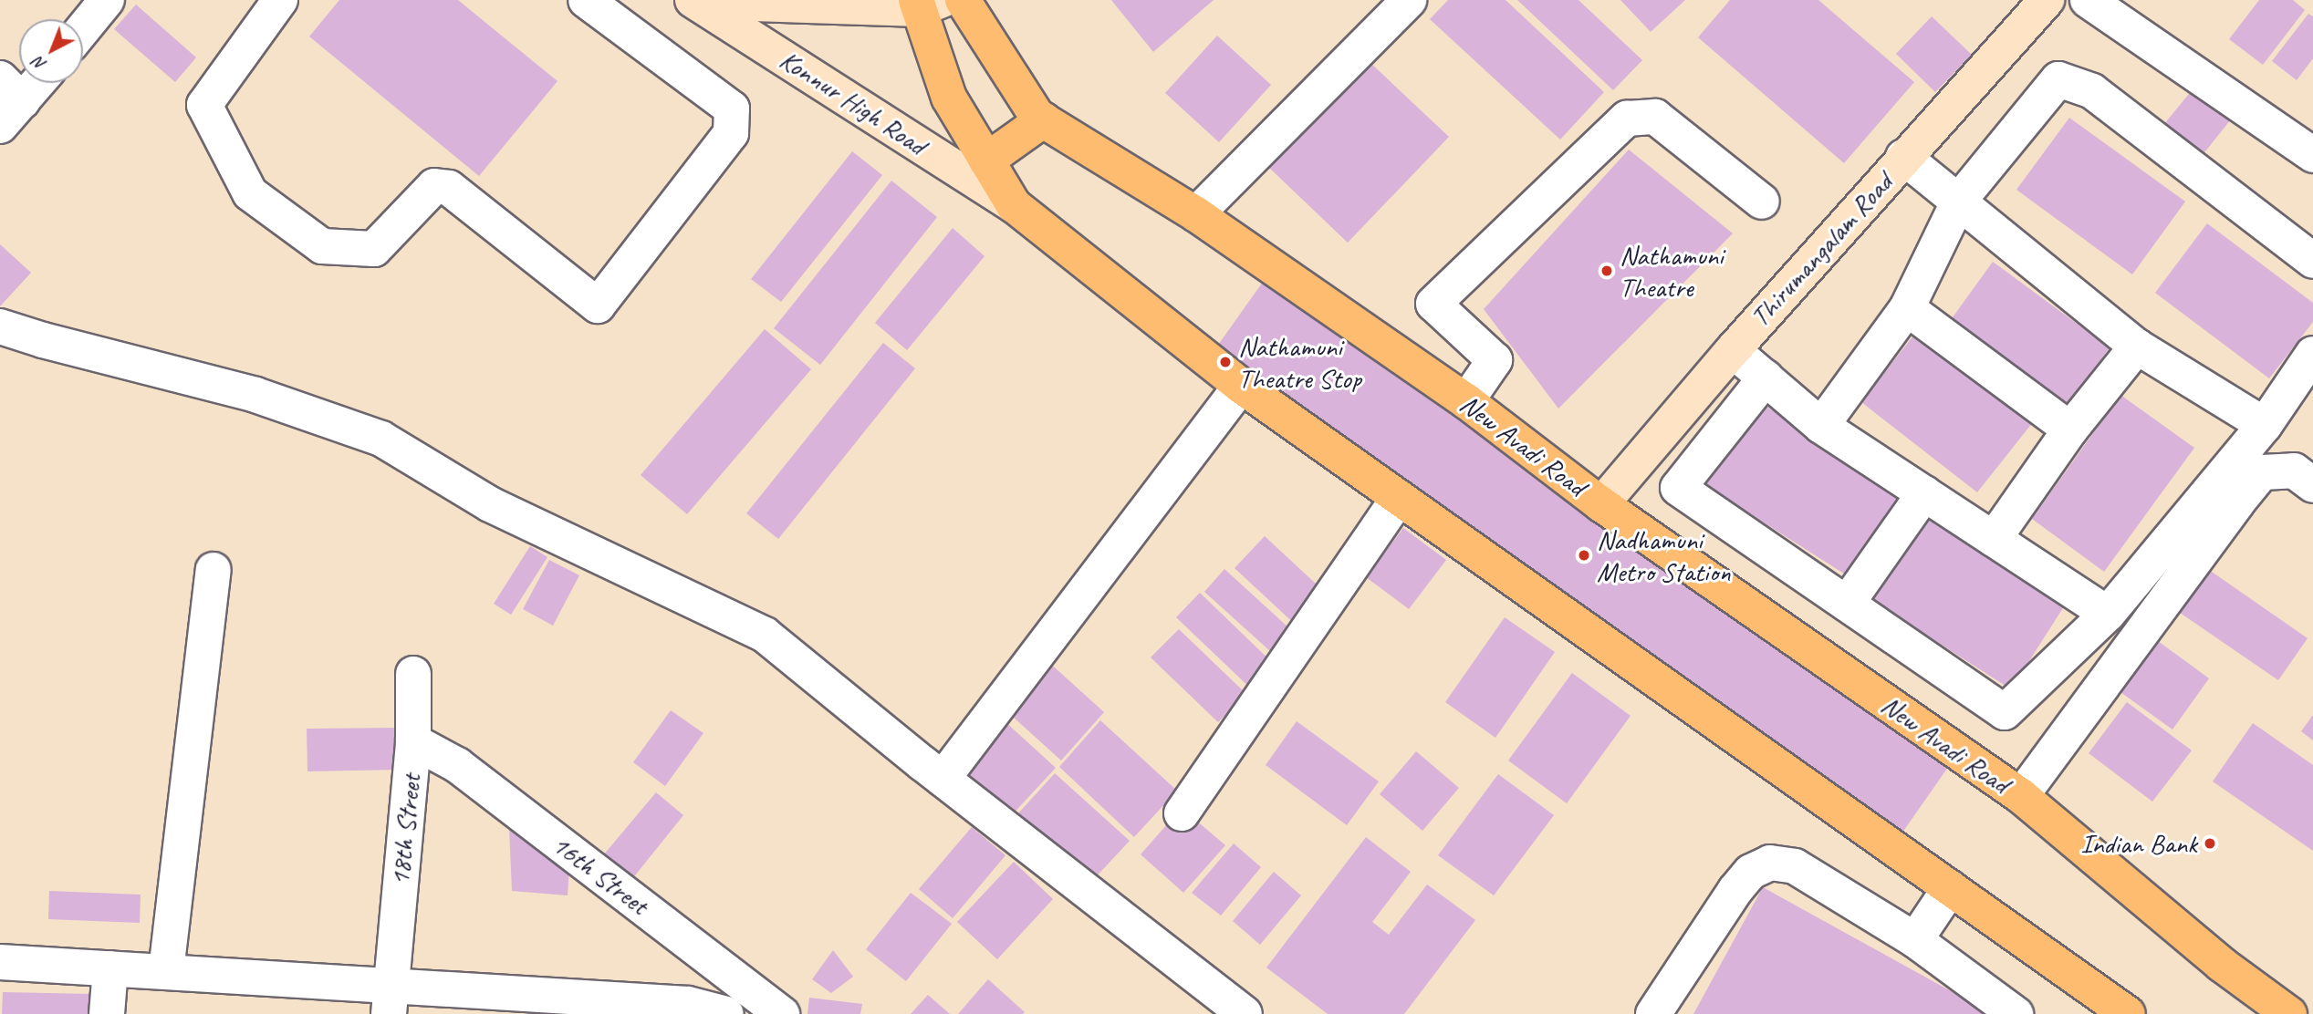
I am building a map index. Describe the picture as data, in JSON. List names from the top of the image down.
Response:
{
  "streets": {
    "main road": ["New Avadi Road"],
    "street": [
      "Konnur High Road",
      "Thirumangalam Road",
      "18th Street",
      "16th Street"
    ]
  },
  "crossings": [
    ["Thirumangalam Road", "New Avadi Road"],
    ["18th Street", "16th Street"]
  ],
  "places": [
    "Nathamuni Theatre",
    "Nathamuni Theatre Stop",
    "Nadhamuni Metro Station",
    "Indian Bank"
  ],
  "north": "bottom left"
}
